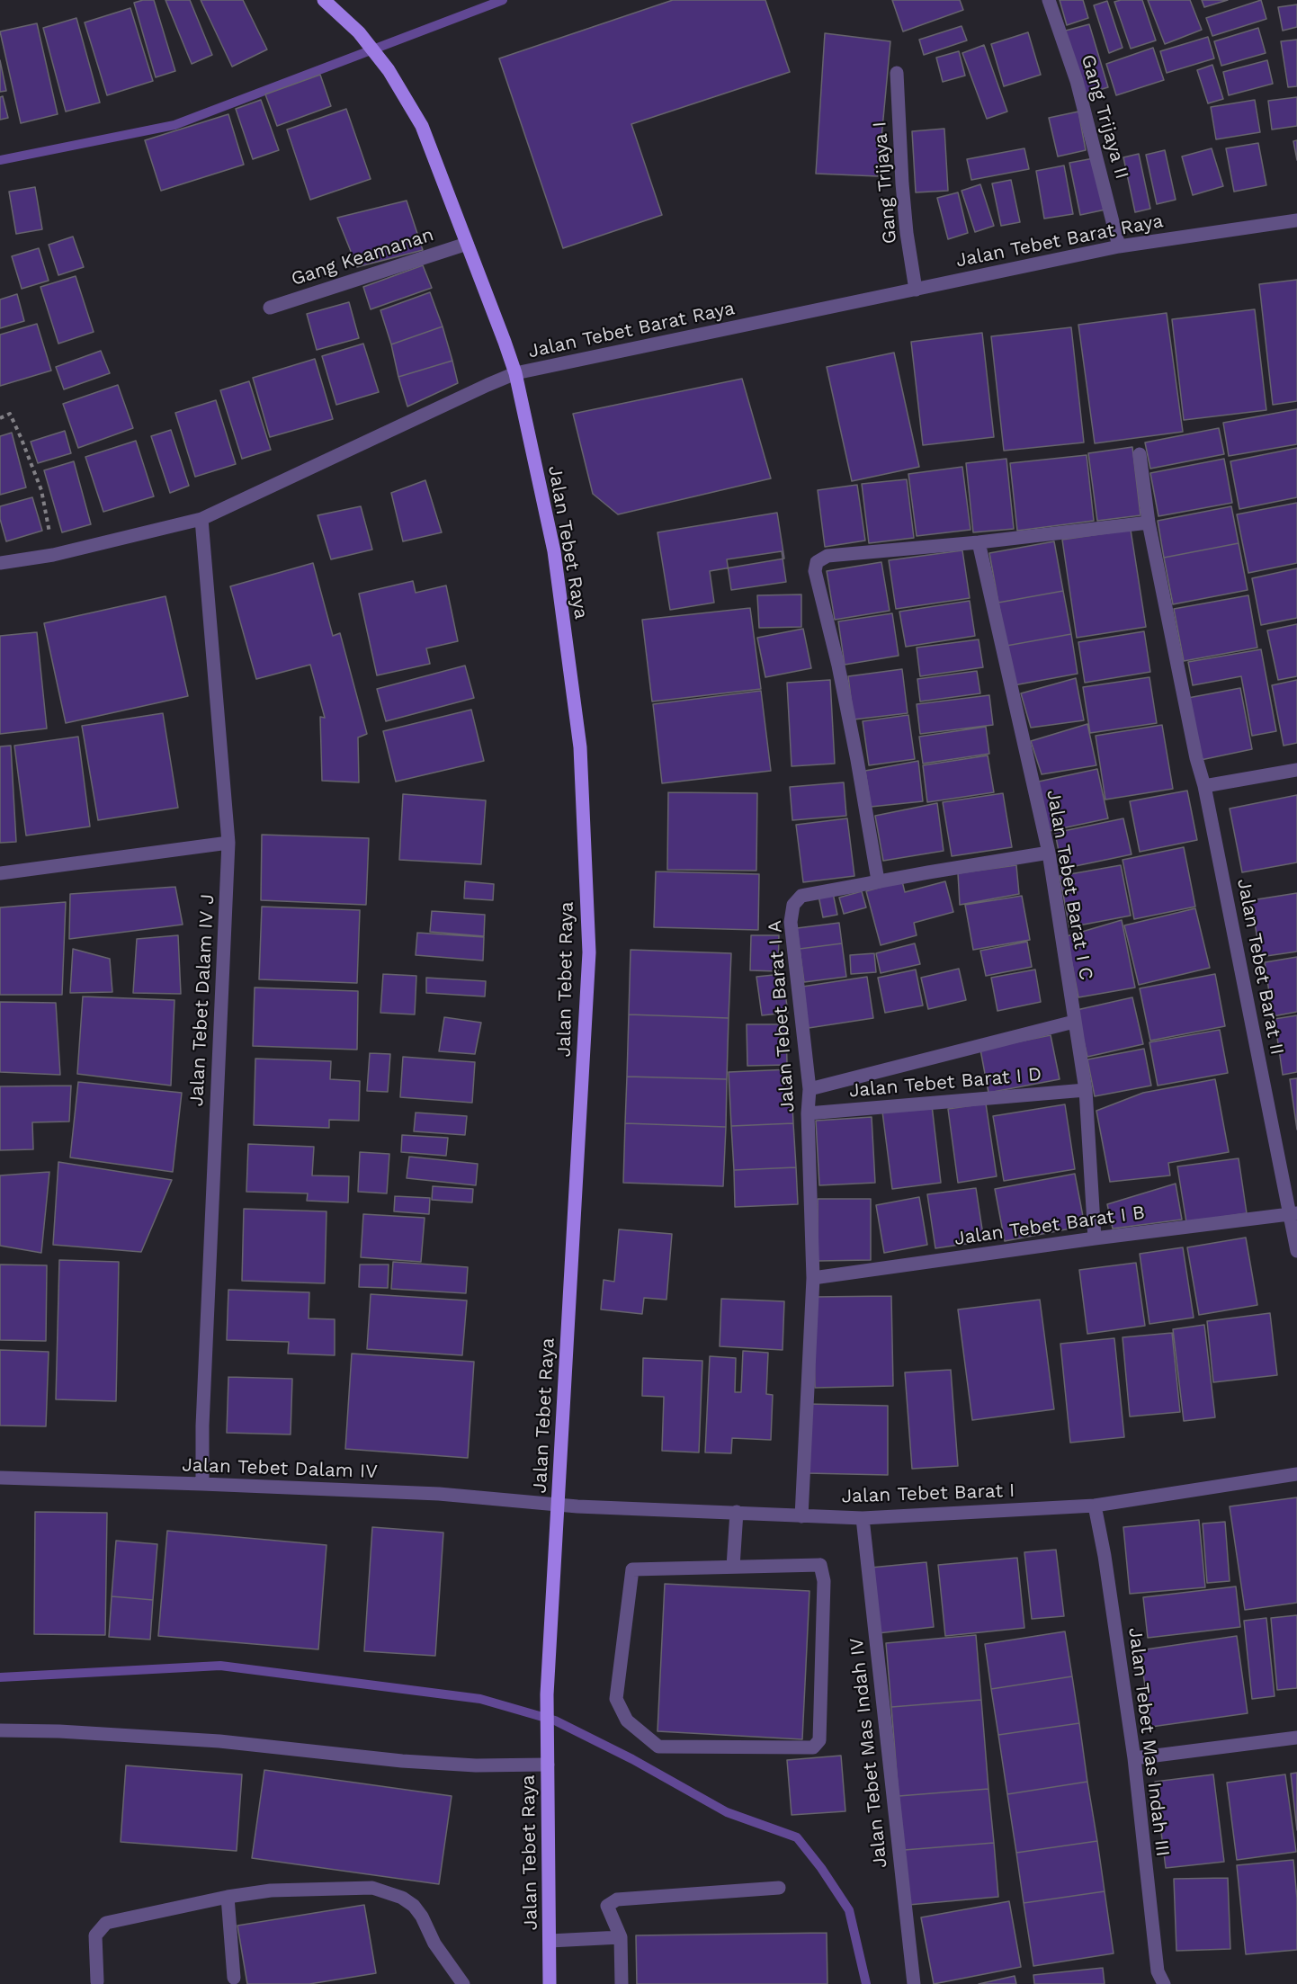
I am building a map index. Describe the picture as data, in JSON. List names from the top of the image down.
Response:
{
  "streets": {
    "main road": ["Jalan Tebet Raya"],
    "street": [
      "Gang Trijaya II",
      "Gang Trijaya I",
      "Jalan Tebet Barat Raya",
      "Gang Keamanan",
      "Jalan Tebet Barat I C",
      "Jalan Tebet Barat II",
      "Jalan Tebet Dalam IV J",
      "Jalan Tebet Barat I A",
      "Jalan Tebet Barat I D",
      "Jalan Tebet Barat I B",
      "Jalan Tebet Dalam IV",
      "Jalan Tebet Barat I",
      "Jalan Tebet Mas Indah III",
      "Jalan Tebet Mas Indah IV"
    ]
  },
  "crossings": [
    ["Gang Trijaya II", "Jalan Tebet Barat Raya"],
    ["Gang Trijaya I", "Jalan Tebet Barat Raya"],
    ["Jalan Tebet Barat Raya", "Jalan Tebet Raya"],
    ["Jalan Tebet Barat Raya", "Jalan Tebet Dalam IV J"],
    ["Gang Keamanan", "Jalan Tebet Raya"],
    ["Jalan Tebet Raya", "Jalan Tebet Dalam IV"],
    ["Jalan Tebet Raya", "Jalan Tebet Barat I"],
    ["Jalan Tebet Barat I C", "Jalan Tebet Barat I A"],
    ["Jalan Tebet Barat I C", "Jalan Tebet Barat I D"],
    ["Jalan Tebet Barat I C", "Jalan Tebet Barat I B"],
    ["Jalan Tebet Barat II", "Jalan Tebet Barat I B"],
    ["Jalan Tebet Dalam IV J", "Jalan Tebet Dalam IV"],
    ["Jalan Tebet Barat I A", "Jalan Tebet Barat I D"],
    ["Jalan Tebet Barat I A", "Jalan Tebet Barat I B"],
    ["Jalan Tebet Barat I A", "Jalan Tebet Barat I"],
    ["Jalan Tebet Dalam IV", "Jalan Tebet Barat I"],
    ["Jalan Tebet Barat I", "Jalan Tebet Mas Indah III"],
    ["Jalan Tebet Barat I", "Jalan Tebet Mas Indah IV"]
  ]
}
